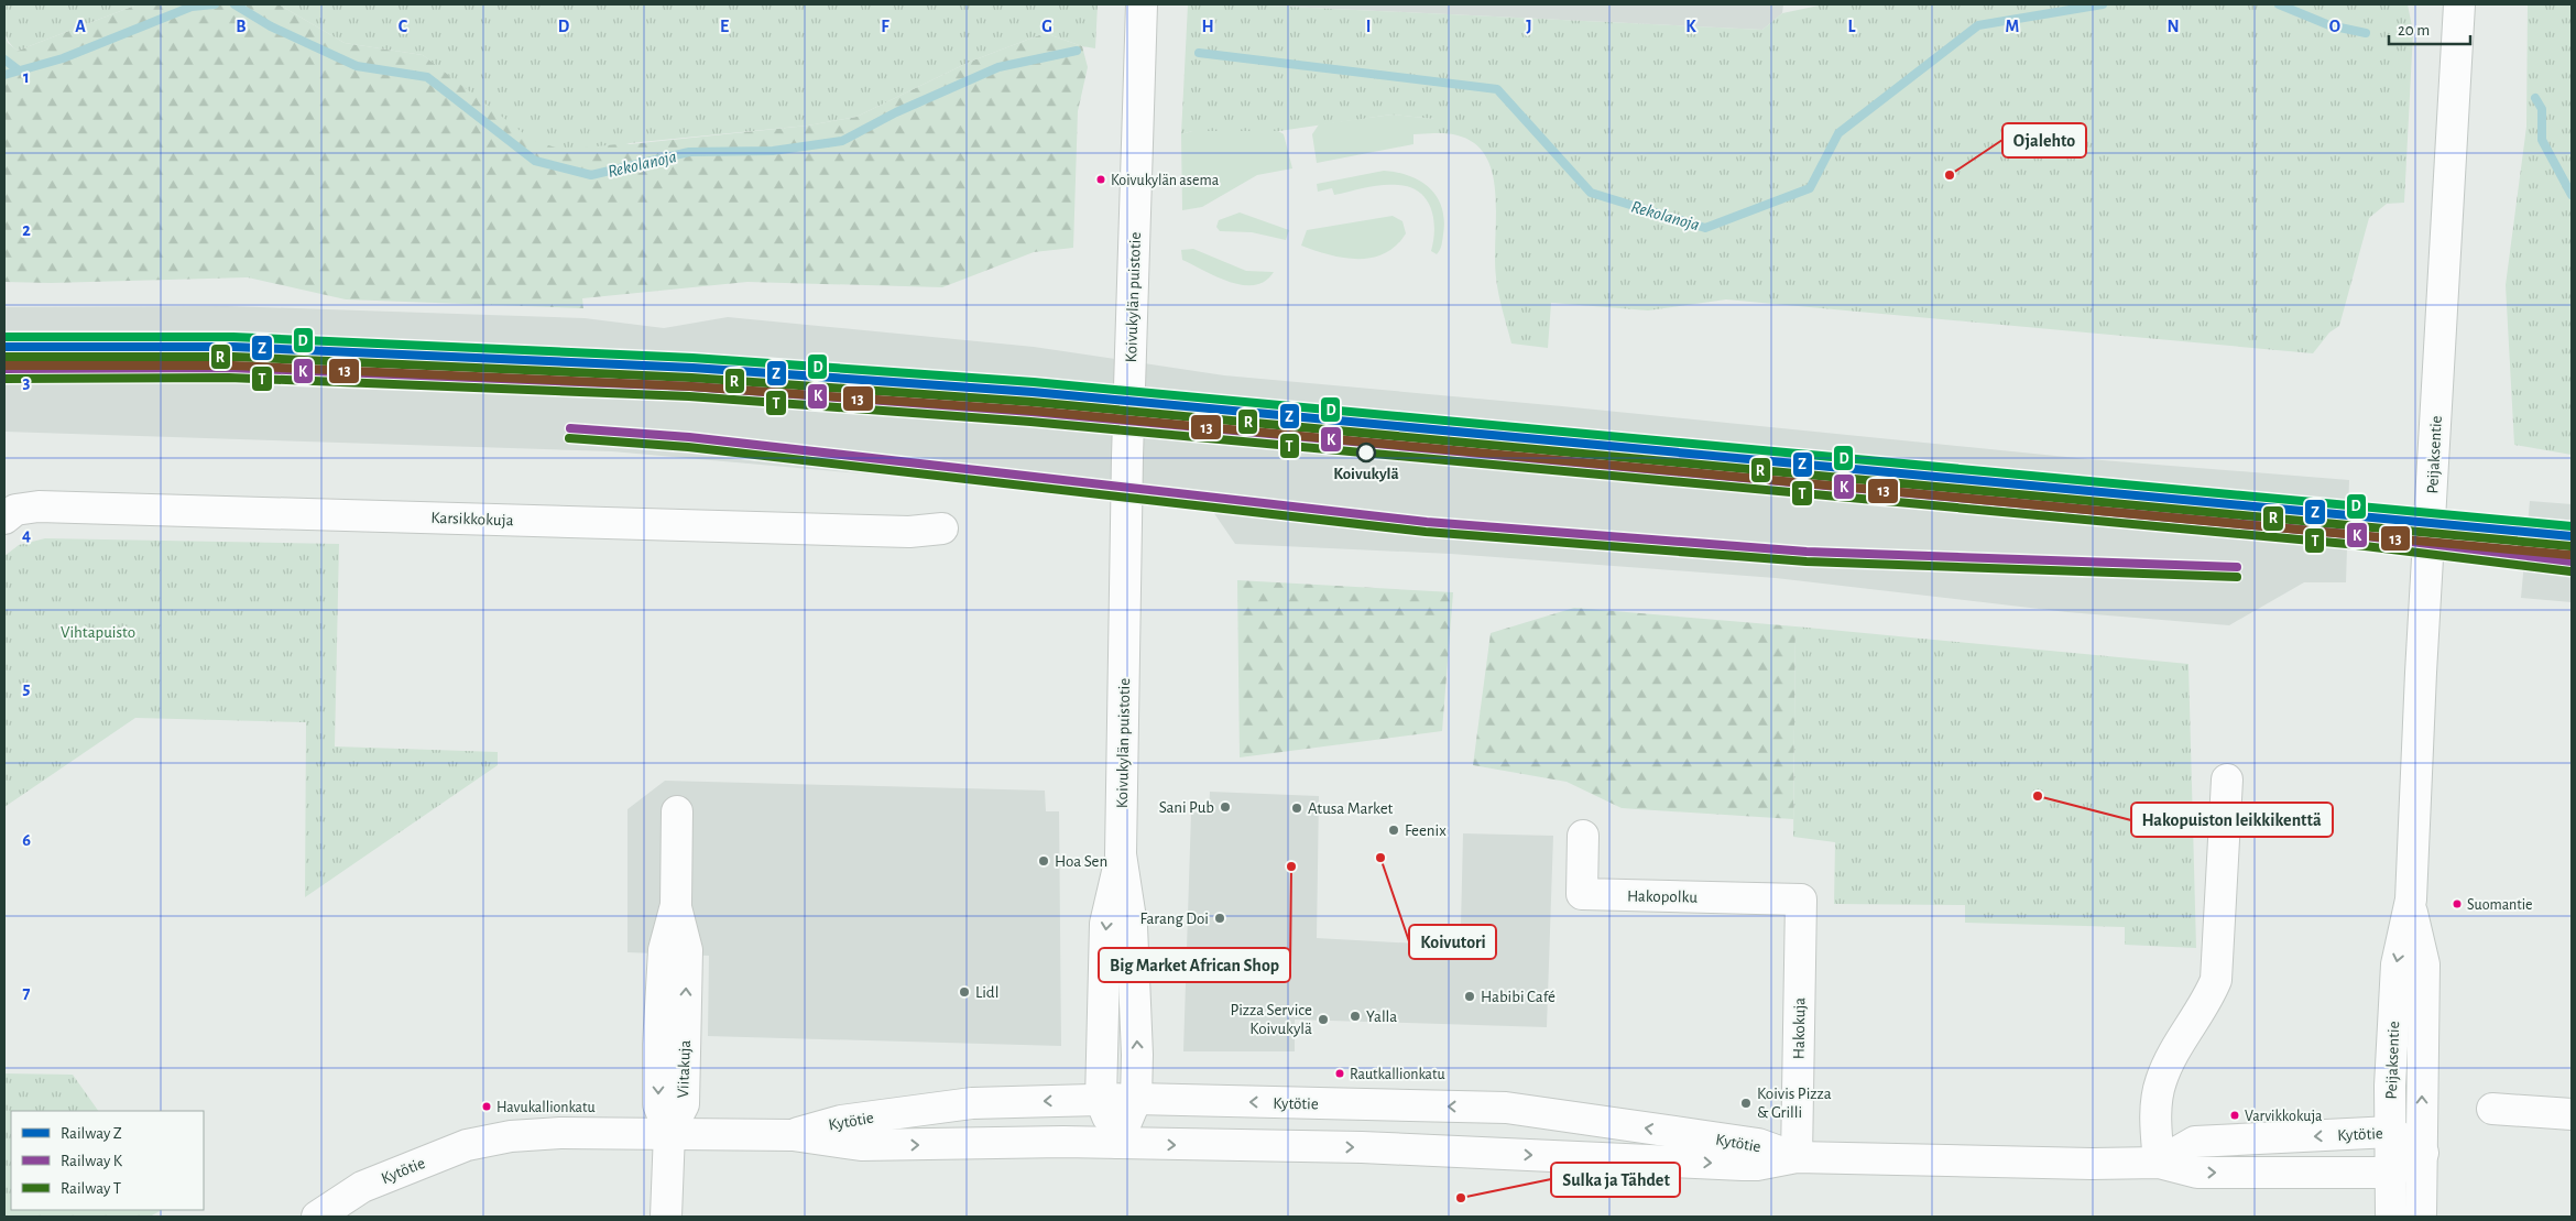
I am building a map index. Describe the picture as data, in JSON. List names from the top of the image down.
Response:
{
  "streets": {
    "street": [
      "Koivukylän puistotie",
      "Peijaksentie",
      "Karsikkokuja",
      "Hakopolku",
      "Hakokuja",
      "Viitakuja",
      "Kytötie"
    ]
  },
  "crossings": [
    ["Koivukylän puistotie", "Kytötie"],
    ["Peijaksentie", "Kytötie"],
    ["Hakopolku", "Hakokuja"],
    ["Hakokuja", "Kytötie"],
    ["Viitakuja", "Kytötie"]
  ],
  "water": ["Rekolanoja"],
  "parks": ["Vihtapuisto"],
  "places": [
    "Ojalehto",
    "Koivukylän asema",
    "Koivukylä",
    "Hakopuiston leikkikenttä",
    "Sani Pub",
    "Atusa Market",
    "Feenix",
    "Koivutori",
    "Hoa Sen",
    "Big Market African Shop",
    "Suomantie",
    "Farang Doi",
    "Lidl",
    "Habibi Café",
    "Yalla",
    "Pizza Service Koivukylä",
    "Rautkallionkatu",
    "Koivis Pizza & Grilli",
    "Havukallionkatu",
    "Varvikkokuja",
    "Sulka ja Tähdet"
  ],
  "lines": [
    "transit line D",
    "rail line Z",
    "transit line R",
    "transit line 13",
    "rail line K",
    "rail line T"
  ],
  "legend": ["Railway Z", "Railway K", "Railway T"],
  "scale_bar": "20 m",
  "grid": {
    "columns": [
      "A",
      "B",
      "C",
      "D",
      "E",
      "F",
      "G",
      "H",
      "I",
      "J",
      "K",
      "L",
      "M",
      "N",
      "O"
    ],
    "rows": [
      "1",
      "2",
      "3",
      "4",
      "5",
      "6",
      "7"
    ]
  }
}
